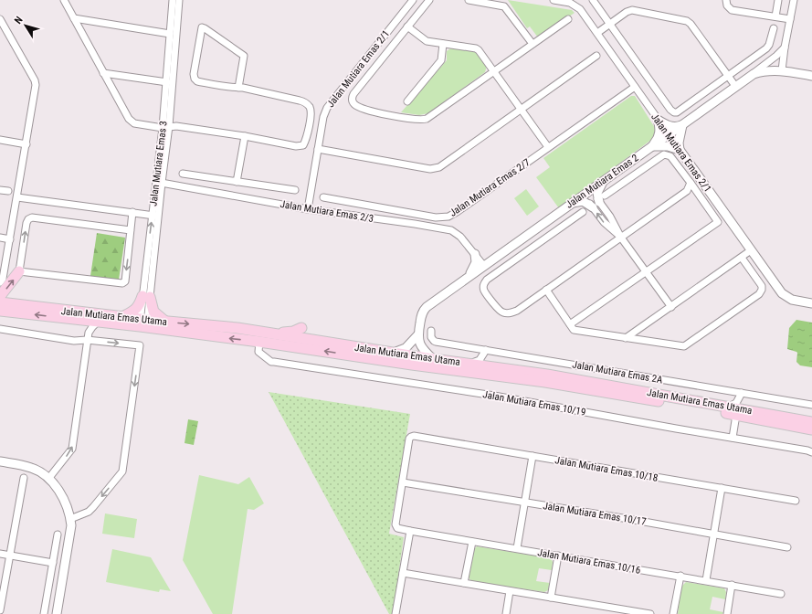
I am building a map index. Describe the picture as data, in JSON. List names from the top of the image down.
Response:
{
  "streets": {
    "main road": ["Jalan Mutiara Emas Utama"],
    "street": [
      "Jalan Mutiara Emas 2/1",
      "Jalan Mutiara Emas 3",
      "Jalan Mutiara Emas 2",
      "Jalan Mutiara Emas 2/7",
      "Jalan Mutiara Emas 2/3",
      "Jalan Mutiara Emas 2A",
      "Jalan Mutiara Emas 10/19",
      "Jalan Mutiara Emas 10/18",
      "Jalan Mutiara Emas 10/17",
      "Jalan Mutiara Emas 10/16"
    ]
  },
  "crossings": [
    ["Jalan Mutiara Emas 2/1", "Jalan Mutiara Emas 2"],
    ["Jalan Mutiara Emas 2/1", "Jalan Mutiara Emas 2/7"],
    ["Jalan Mutiara Emas 2/1", "Jalan Mutiara Emas 2/3"],
    ["Jalan Mutiara Emas 3", "Jalan Mutiara Emas 2/3"],
    ["Jalan Mutiara Emas 3", "Jalan Mutiara Emas Utama"],
    ["Jalan Mutiara Emas 2", "Jalan Mutiara Emas 2/3"],
    ["Jalan Mutiara Emas Utama", "Jalan Mutiara Emas 10/19"],
    ["Jalan Mutiara Emas 10/18", "Jalan Mutiara Emas 10/17"],
    ["Jalan Mutiara Emas 10/18", "Jalan Mutiara Emas 10/16"],
    ["Jalan Mutiara Emas 10/17", "Jalan Mutiara Emas 10/16"]
  ],
  "north": "top left"
}
